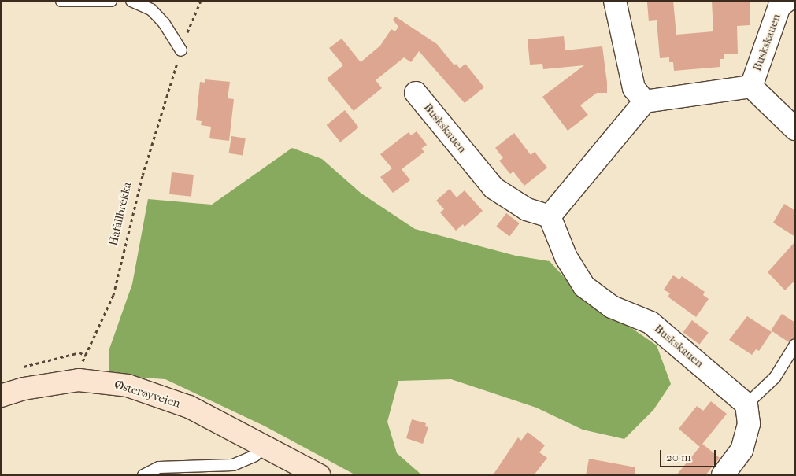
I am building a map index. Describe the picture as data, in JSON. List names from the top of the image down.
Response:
{
  "streets": {
    "main road": ["Østerøyveien"],
    "street": ["Buskskauen"],
    "path": ["Hafallbrekka"]
  },
  "crossings": [
    ["Hafallbrekka", "Østerøyveien"]
  ],
  "scale_bar": "20 m"
}
